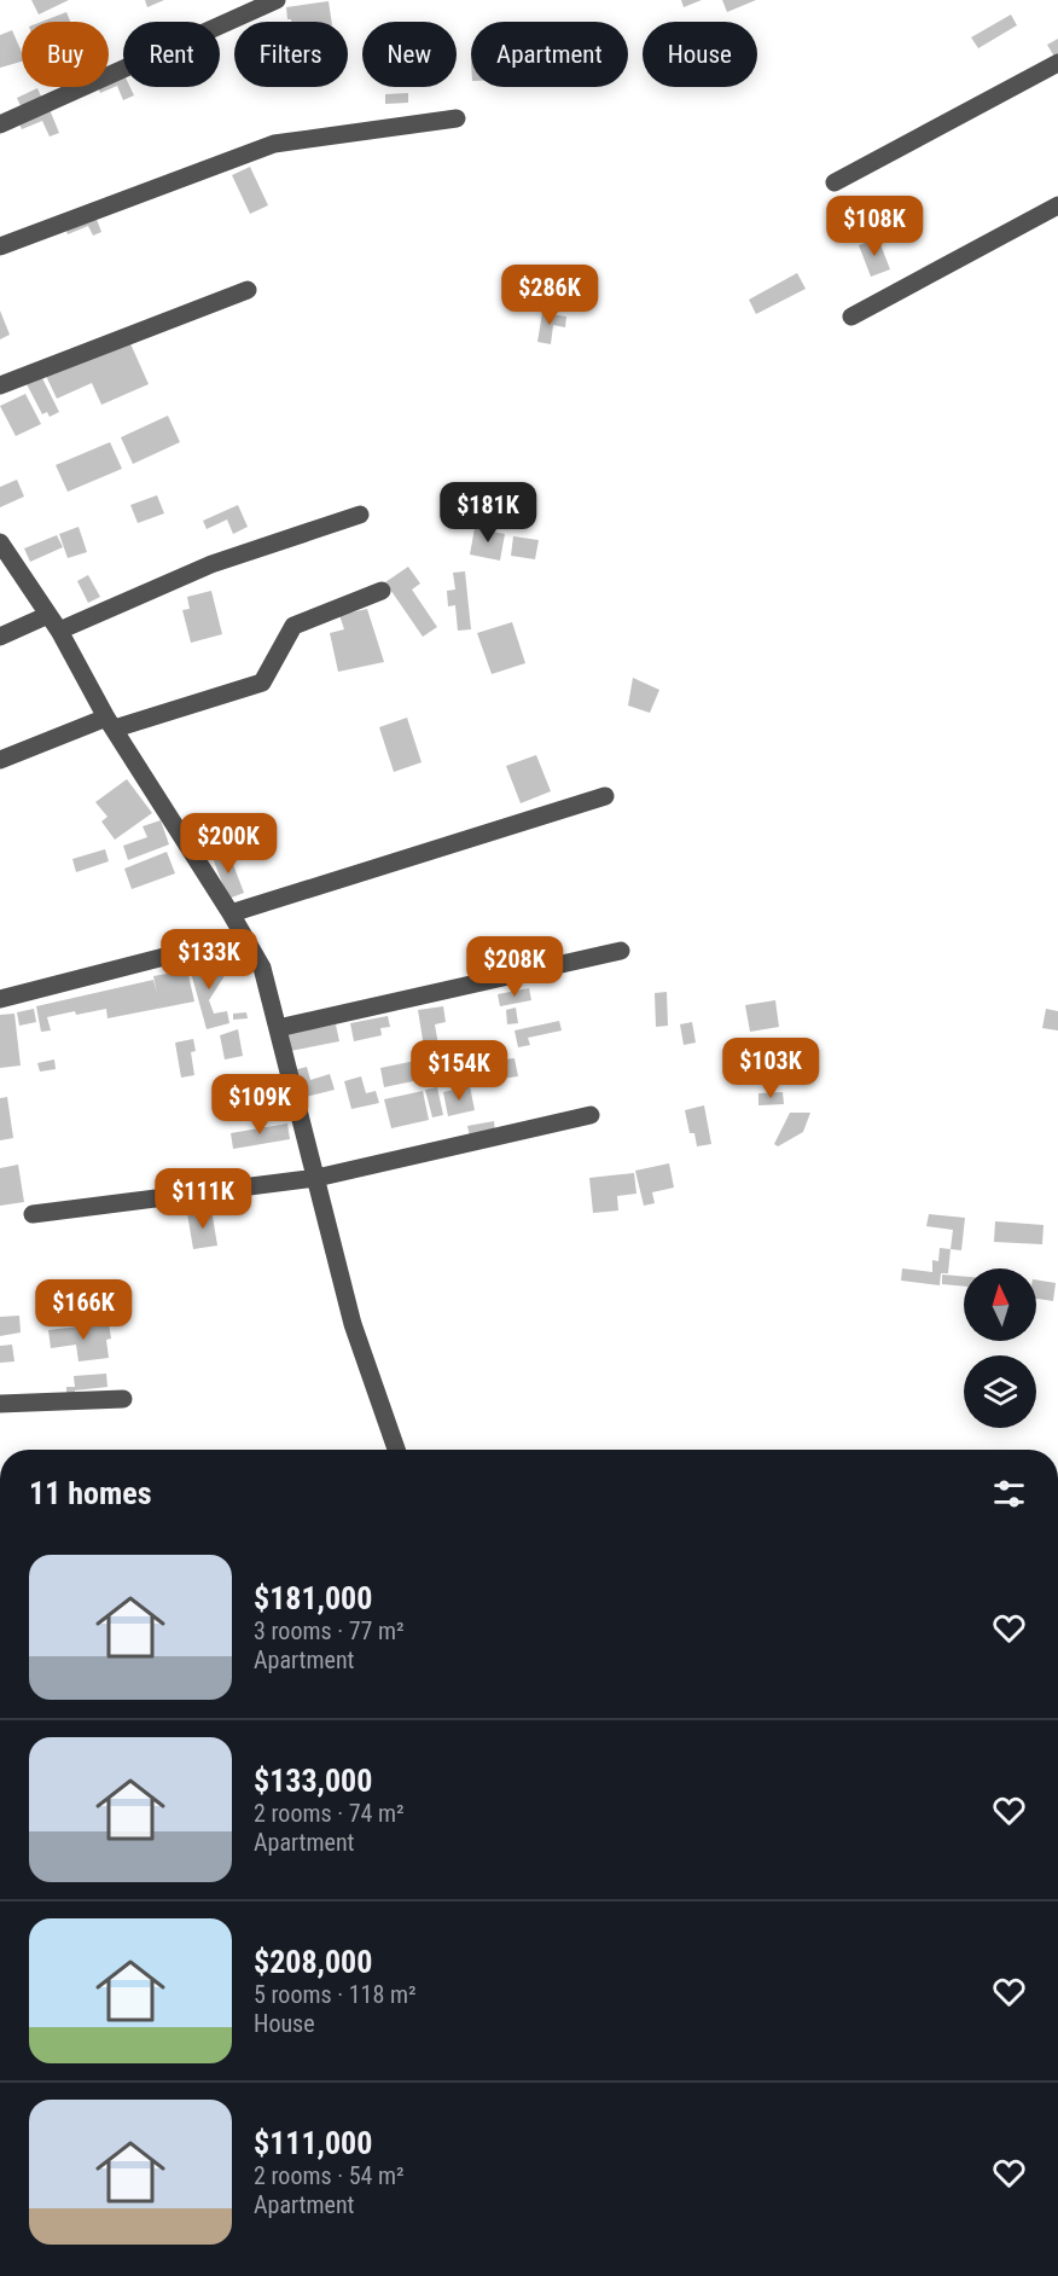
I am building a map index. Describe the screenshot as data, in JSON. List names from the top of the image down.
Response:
{
  "north": "top",
  "page": {
    "chip": [
      "Buy",
      "Rent",
      "Filters",
      "New",
      "Apartment",
      "House"
    ],
    "price": [
      "$108K",
      "$286K",
      "$181K",
      "$200K",
      "$133K",
      "$208K",
      "$103K",
      "$154K",
      "$109K",
      "$111K",
      "$166K"
    ],
    "heading": "11 homes",
    "list": [
      {
        "name": "$181,000",
        "note": "3 rooms · 77 m² · Apartment"
      },
      {
        "name": "$133,000",
        "note": "2 rooms · 74 m² · Apartment"
      },
      {
        "name": "$208,000",
        "note": "5 rooms · 118 m² · House"
      },
      {
        "name": "$111,000",
        "note": "2 rooms · 54 m² · Apartment"
      }
    ]
  }
}
